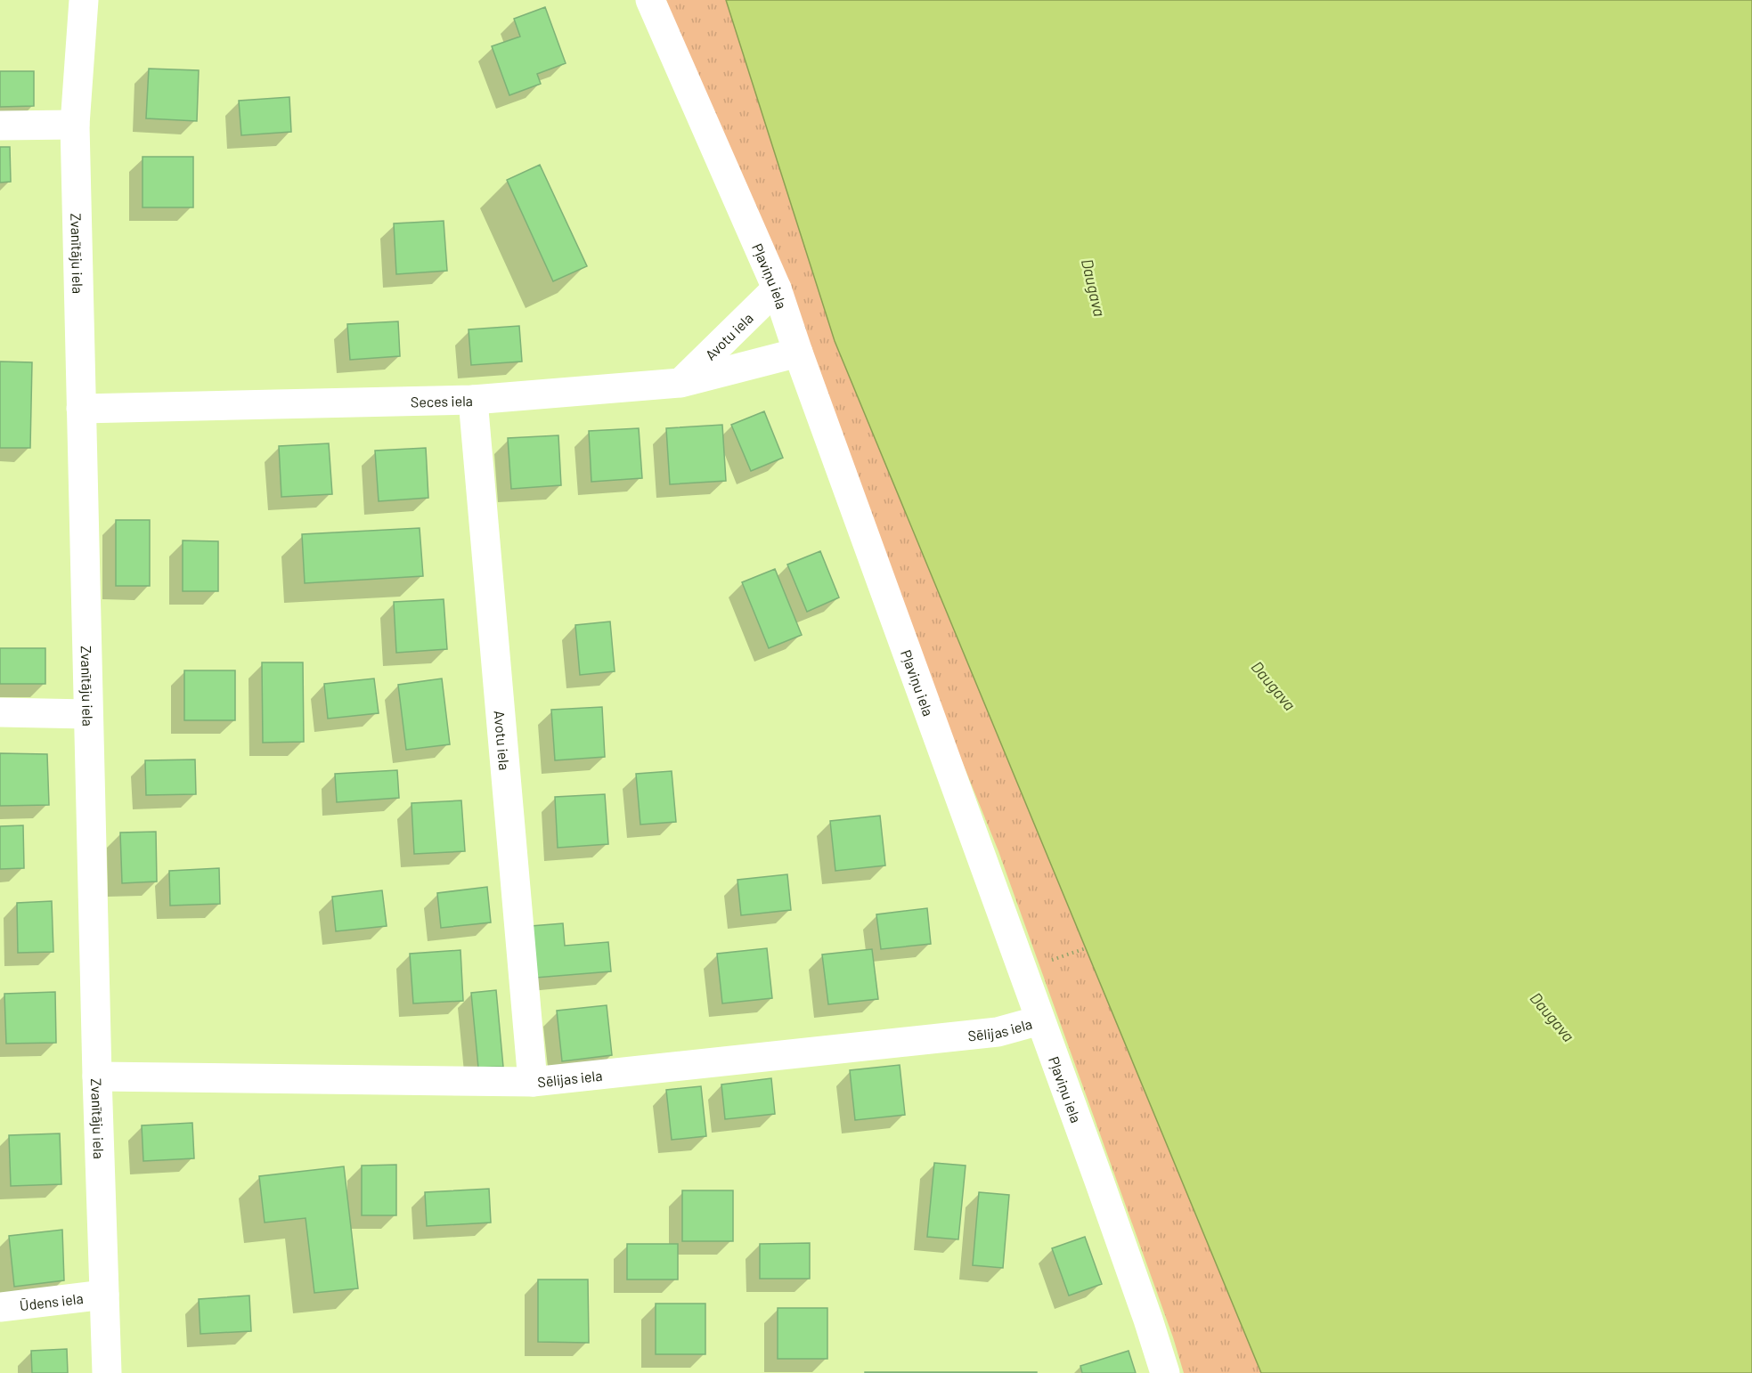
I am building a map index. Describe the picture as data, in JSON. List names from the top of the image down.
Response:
{
  "streets": {
    "street": [
      "Zvanītāju iela",
      "Pļaviņu iela",
      "Avotu iela",
      "Seces iela",
      "Sēlijas iela",
      "Ūdens iela"
    ]
  },
  "crossings": [
    ["Zvanītāju iela", "Seces iela"],
    ["Zvanītāju iela", "Sēlijas iela"],
    ["Zvanītāju iela", "Ūdens iela"],
    ["Pļaviņu iela", "Avotu iela"],
    ["Pļaviņu iela", "Seces iela"],
    ["Pļaviņu iela", "Sēlijas iela"],
    ["Avotu iela", "Seces iela"],
    ["Avotu iela", "Sēlijas iela"]
  ],
  "water": ["Daugava"]
}
